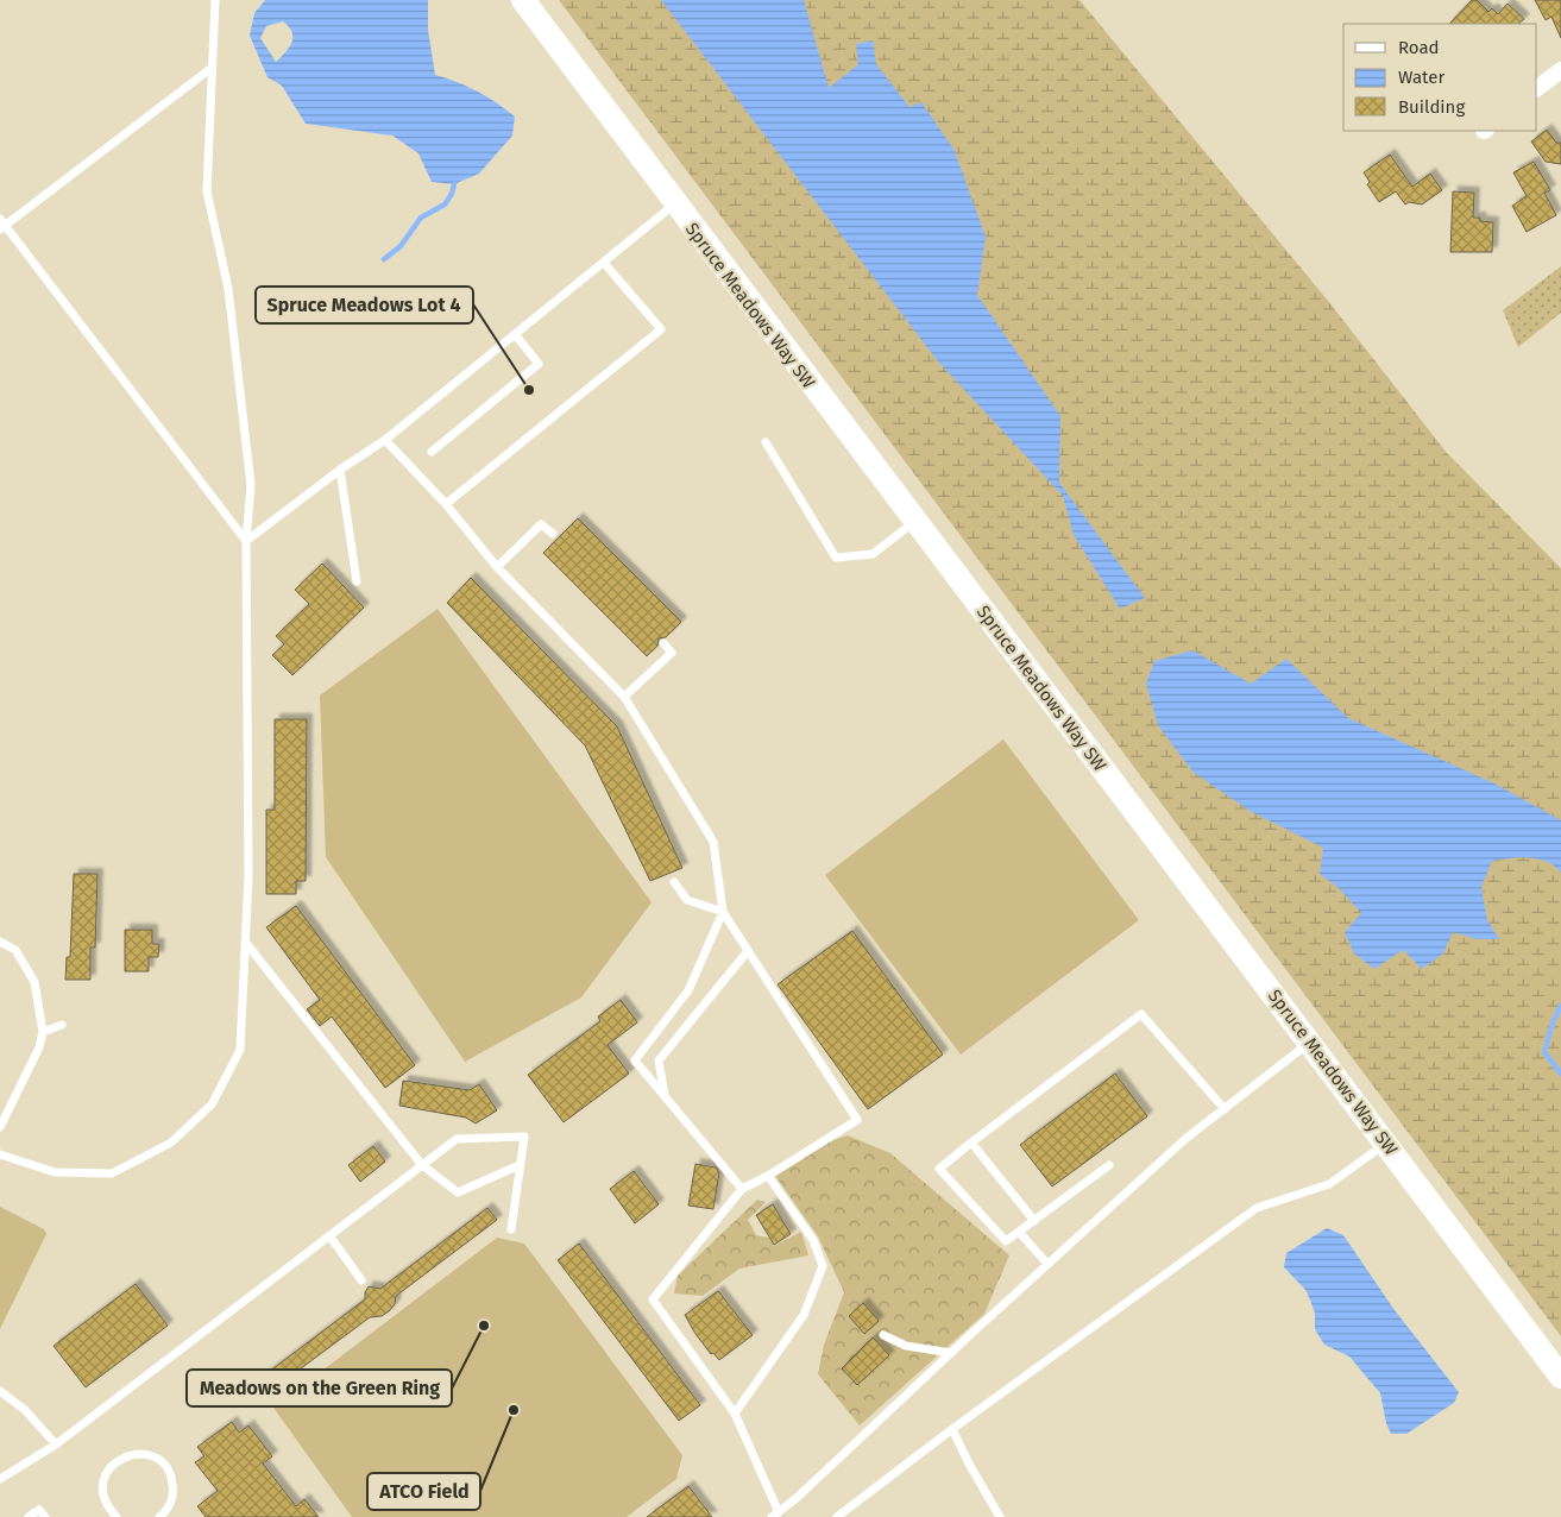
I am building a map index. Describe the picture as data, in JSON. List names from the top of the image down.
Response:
{
  "streets": {
    "main road": ["Spruce Meadows Way SW"]
  },
  "places": ["Spruce Meadows Lot 4", "Meadows on the Green Ring", "ATCO Field"],
  "legend": ["Road", "Water", "Building"]
}
